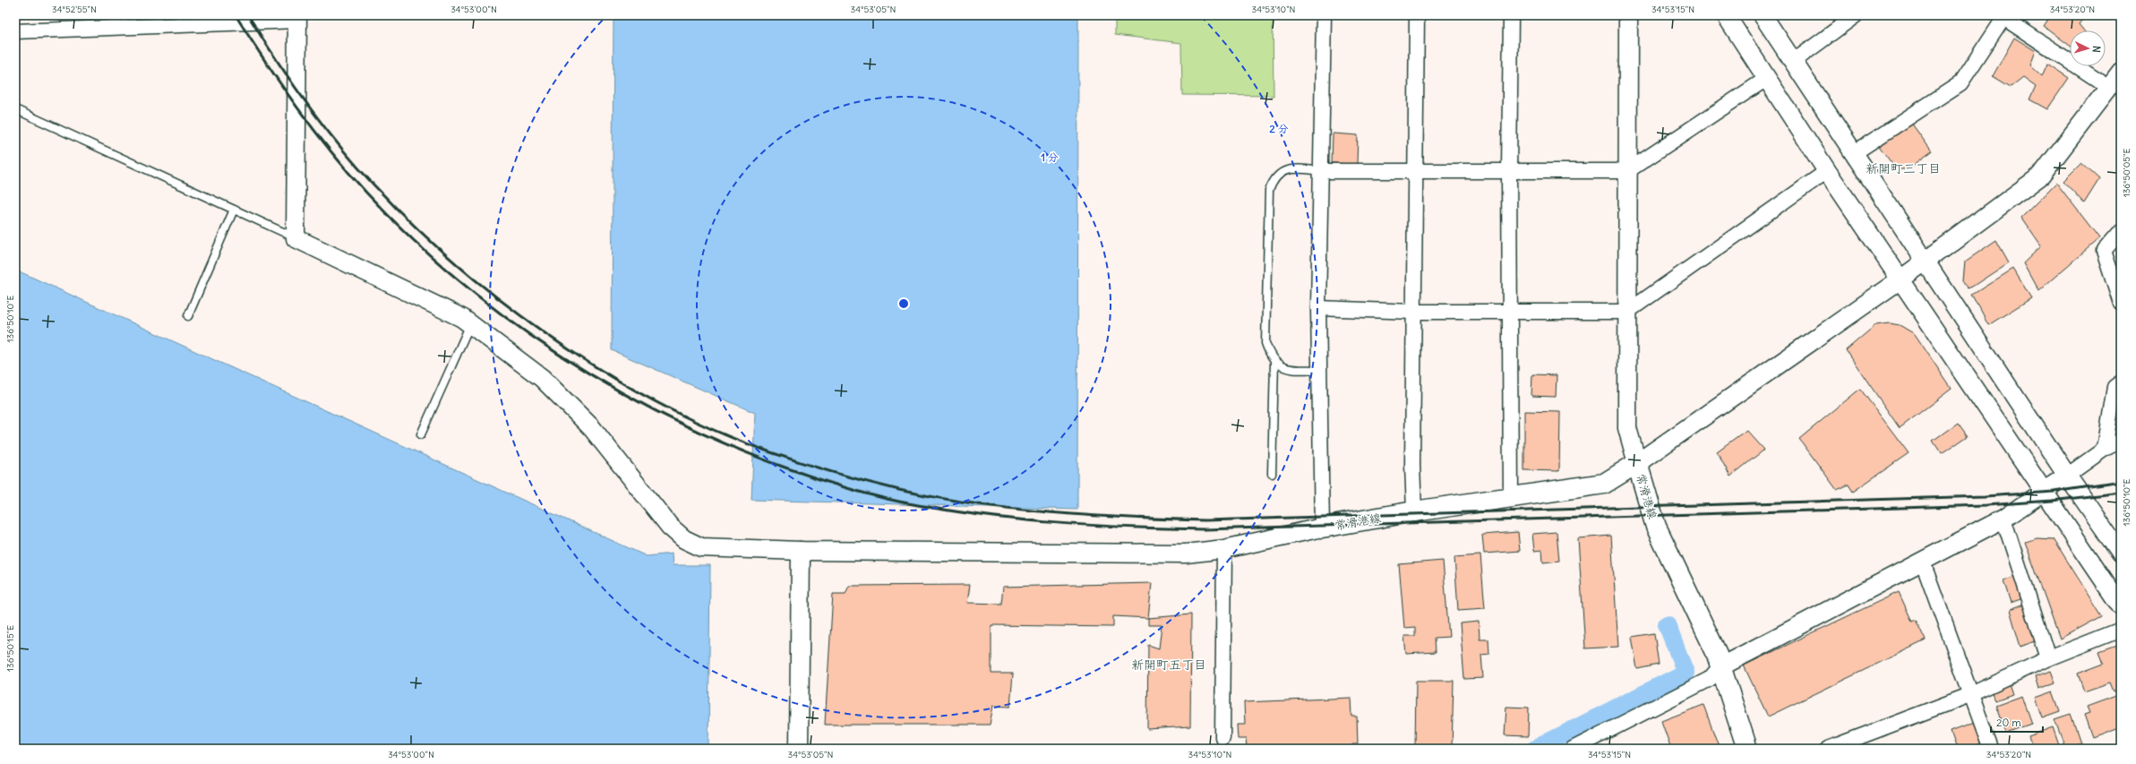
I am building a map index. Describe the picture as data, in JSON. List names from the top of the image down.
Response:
{
  "streets": {
    "main road": ["常滑港線"]
  },
  "districts": ["新開町三丁目", "新開町五丁目"],
  "scale_bar": "20 m",
  "north": "right",
  "coordinates": [
    "34°52'55\"N",
    "34°53'00\"N",
    "34°53'05\"N",
    "34°53'10\"N",
    "34°53'15\"N",
    "34°53'20\"N",
    "136°50'05\"E",
    "136°50'10\"E",
    "136°50'15\"E"
  ],
  "rings": ["2 分", "1 分"]
}
